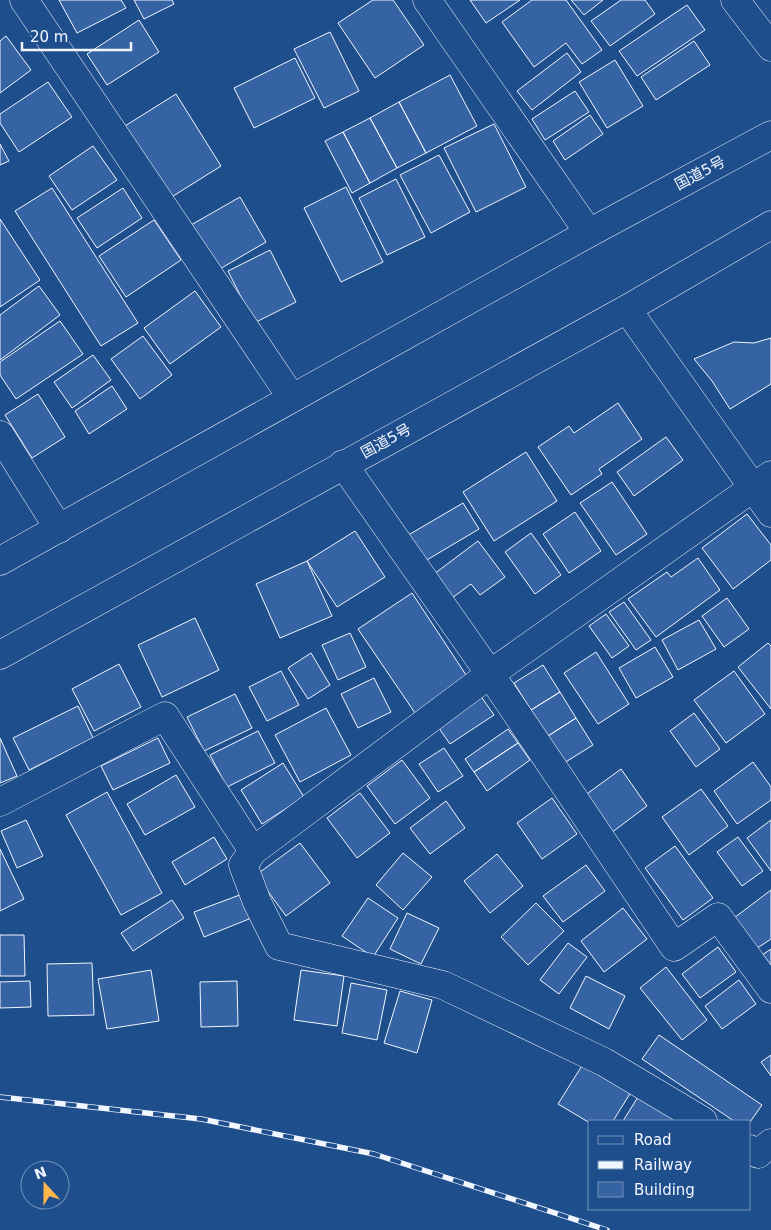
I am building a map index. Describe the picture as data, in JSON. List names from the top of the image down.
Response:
{
  "streets": {
    "main road": ["国道5号"]
  },
  "legend": ["Road", "Railway", "Building"],
  "scale_bar": "20 m",
  "north": "top"
}
